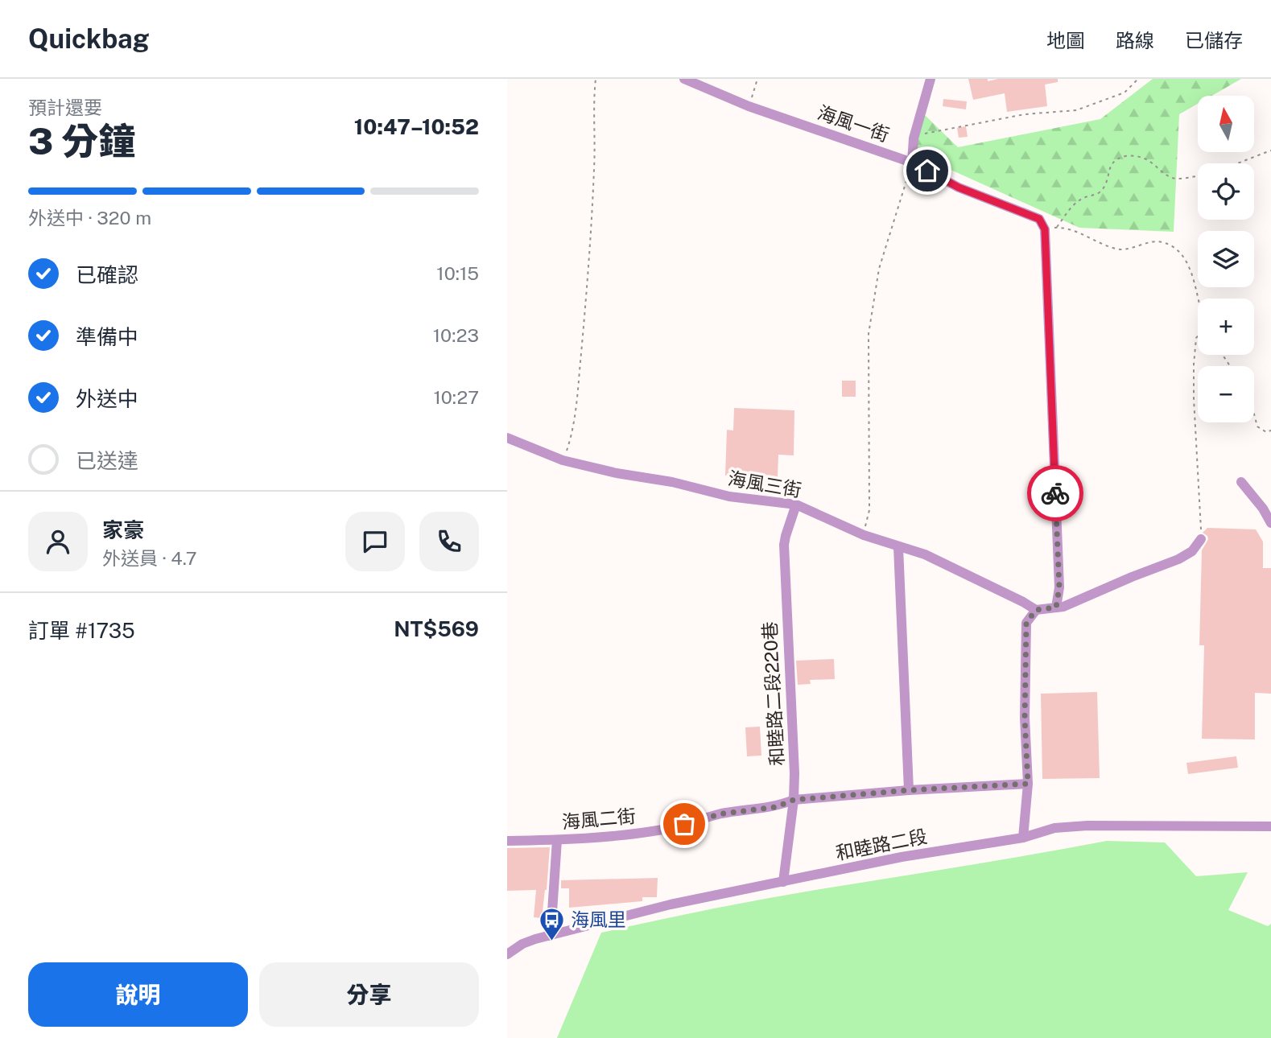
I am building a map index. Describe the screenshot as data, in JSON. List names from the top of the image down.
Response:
{
  "streets": {
    "street": [
      "海風一街",
      "海風三街",
      "和睦路二段220巷",
      "海風二街",
      "和睦路二段"
    ]
  },
  "crossings": [
    ["海風三街", "和睦路二段220巷"],
    ["和睦路二段220巷", "海風二街"],
    ["和睦路二段220巷", "和睦路二段"]
  ],
  "places": {
    "bus stop": ["海風里"]
  },
  "north": "top",
  "page": {
    "header": "Quickbag",
    "nav": ["地圖", "路線", "已儲存"],
    "heading": ["3 分鐘", "預計還要", "10:47–10:52"],
    "panel": [
      "家豪",
      "外送員 · 4.7",
      "訂單 #1735",
      "NT$569"
    ],
    "map_buttons": ["+", "−"],
    "bar": "外送中 · 320 m",
    "list": [
      ["已確認", "10:15"],
      ["準備中", "10:23"],
      ["外送中", "10:27"],
      "已送達"
    ],
    "buttons": ["說明", "分享"]
  }
}
